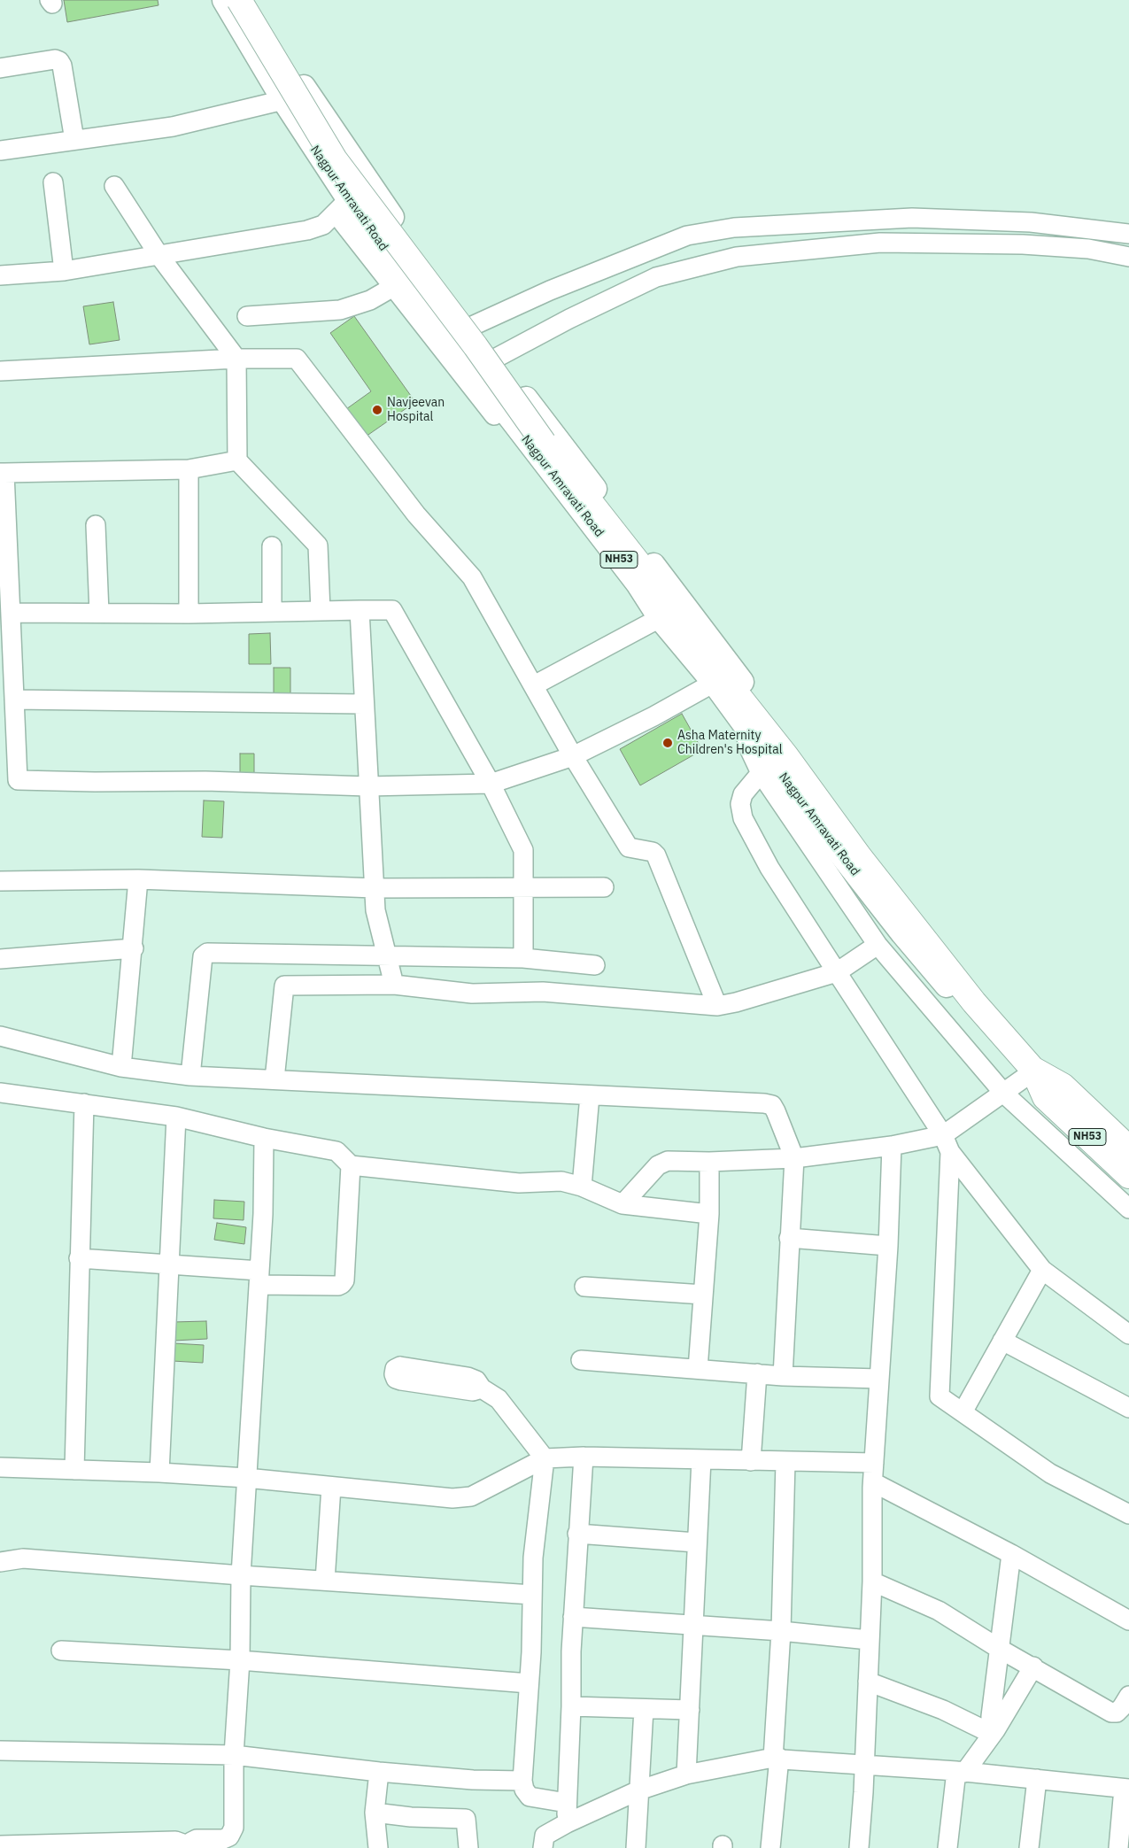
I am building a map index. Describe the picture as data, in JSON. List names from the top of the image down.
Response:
{
  "streets": {
    "highway": ["Nagpur Amravati Road", "NH53"]
  },
  "places": ["Navjeevan Hospital", "Asha Maternity Children's Hospital"]
}
